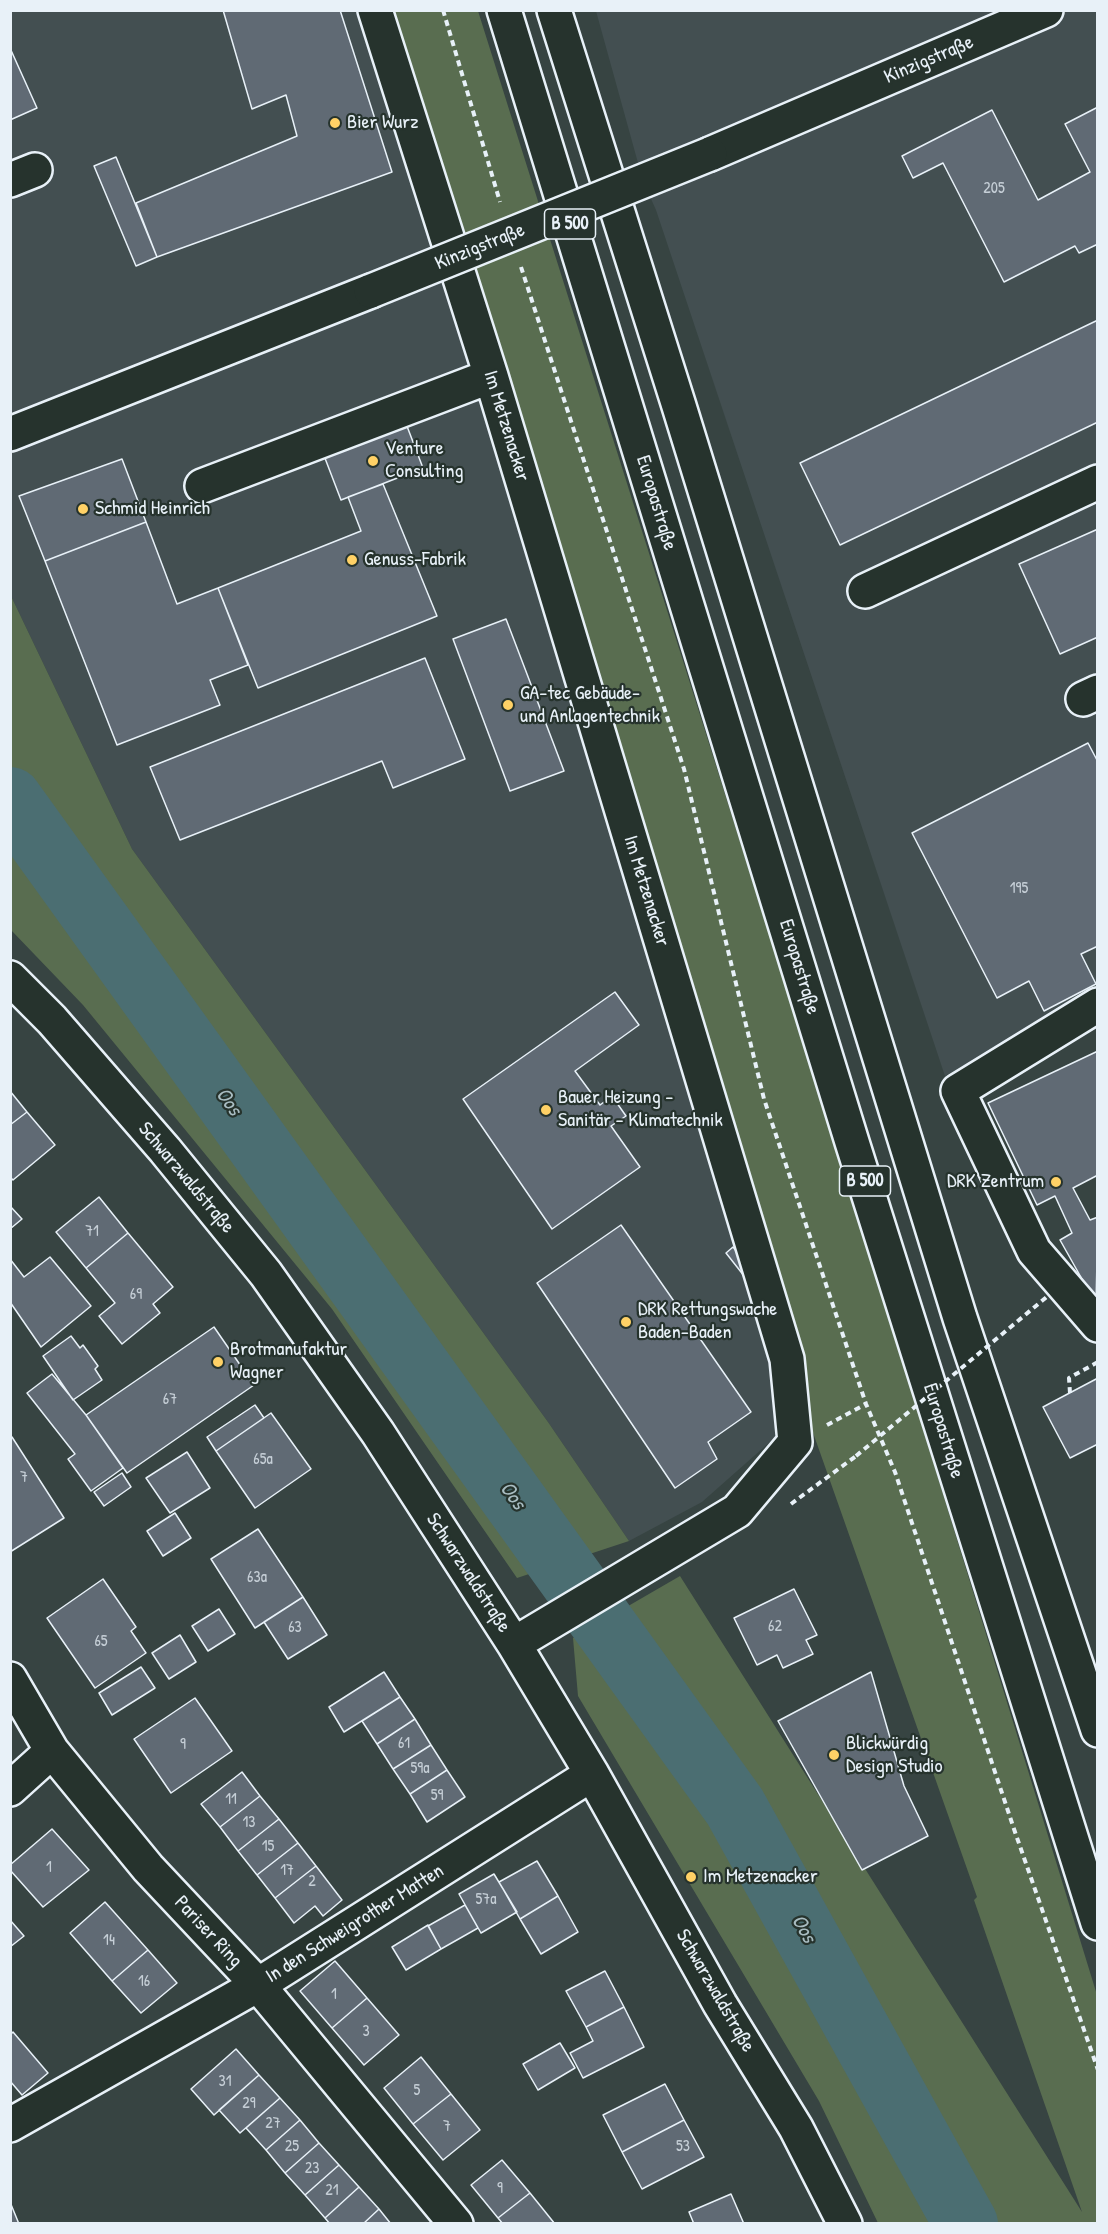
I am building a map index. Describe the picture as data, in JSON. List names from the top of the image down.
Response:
{
  "streets": {
    "street": [
      "Kinzigstraße",
      "B 500",
      "Im Metzenacker",
      "Europastraße",
      "Schwarzwaldstraße",
      "In den Schweigrother Matten",
      "Pariser Ring"
    ]
  },
  "crossings": [
    ["Im Metzenacker", "Schwarzwaldstraße"],
    ["Schwarzwaldstraße", "In den Schweigrother Matten"],
    ["In den Schweigrother Matten", "Pariser Ring"]
  ],
  "water": ["Oos"],
  "places": [
    "Bier Wurz",
    "Venture Consulting",
    "Schmid Heinrich",
    "Genuss-Fabrik",
    "GA-tec Gebäude- und Anlagentechnik",
    "Bauer Heizung - Sanitär - Klimatechnik",
    "DRK Zentrum",
    "DRK Rettungswache Baden-Baden",
    "Brotmanufaktur Wagner",
    "Blickwürdig Design Studio",
    "Im Metzenacker"
  ],
  "house_numbers": [
    "205",
    "195",
    "71",
    "69",
    "67",
    "65a",
    "7",
    "63a",
    "62",
    "63",
    "65",
    "61",
    "9",
    "59a",
    "59",
    "11",
    "13",
    "15",
    "1",
    "17",
    "2",
    "57a",
    "14",
    "16",
    "1",
    "3",
    "31",
    "5",
    "29",
    "27",
    "7",
    "25",
    "53",
    "23",
    "9",
    "21"
  ]
}
